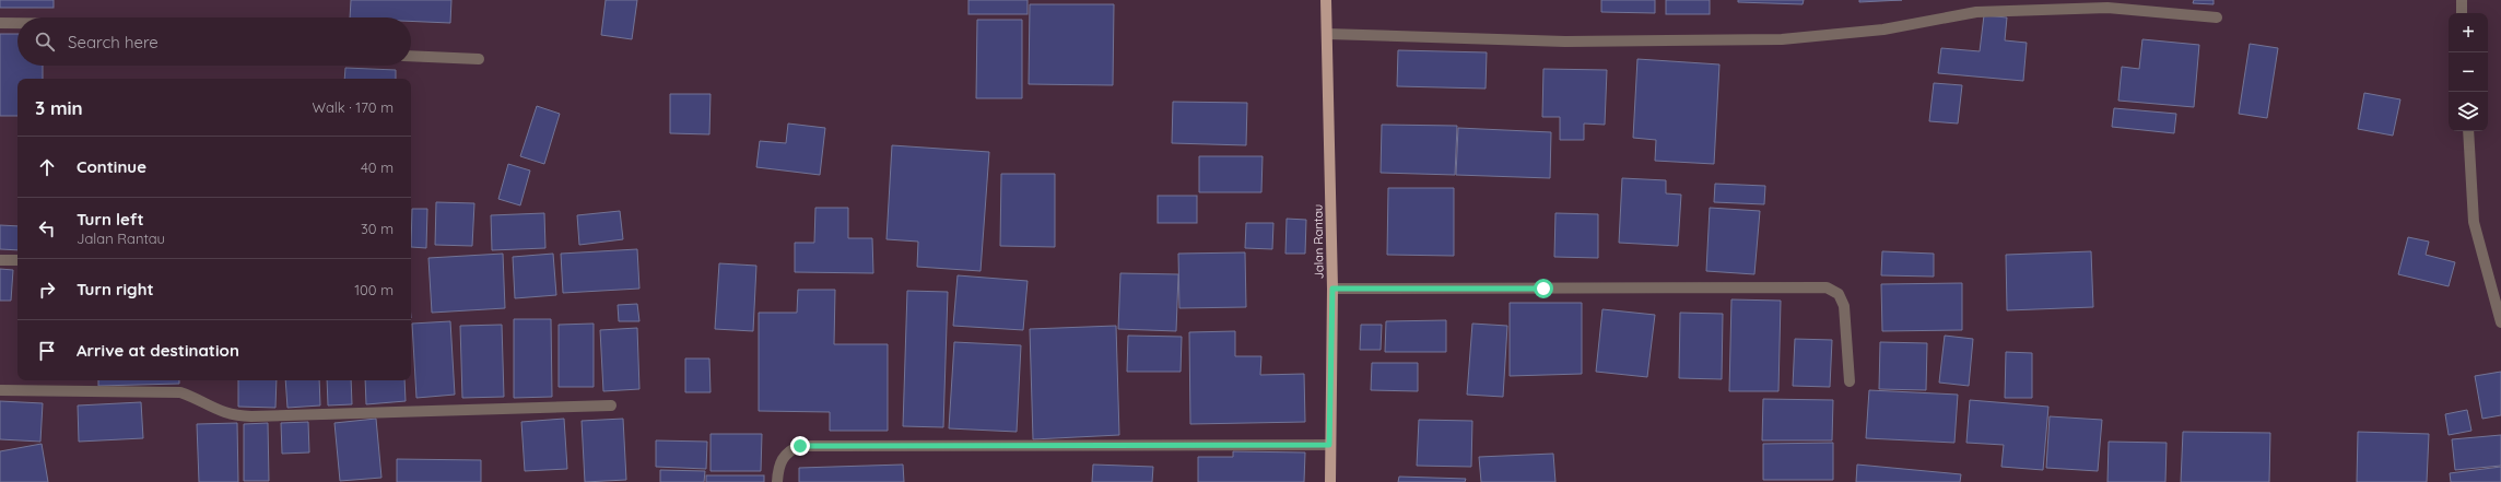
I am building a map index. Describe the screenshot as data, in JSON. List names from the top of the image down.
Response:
{
  "streets": {
    "main road": ["Jalan Rantau"]
  },
  "page": {
    "map_buttons": ["+", "−"],
    "search": "Search here",
    "heading": ["3 min", "Walk · 170 m"],
    "list": [
      ["Continue", "40 m"],
      ["Turn left", "Jalan Rantau", "30 m"],
      ["Turn right", "100 m"],
      "Arrive at destination"
    ]
  }
}
